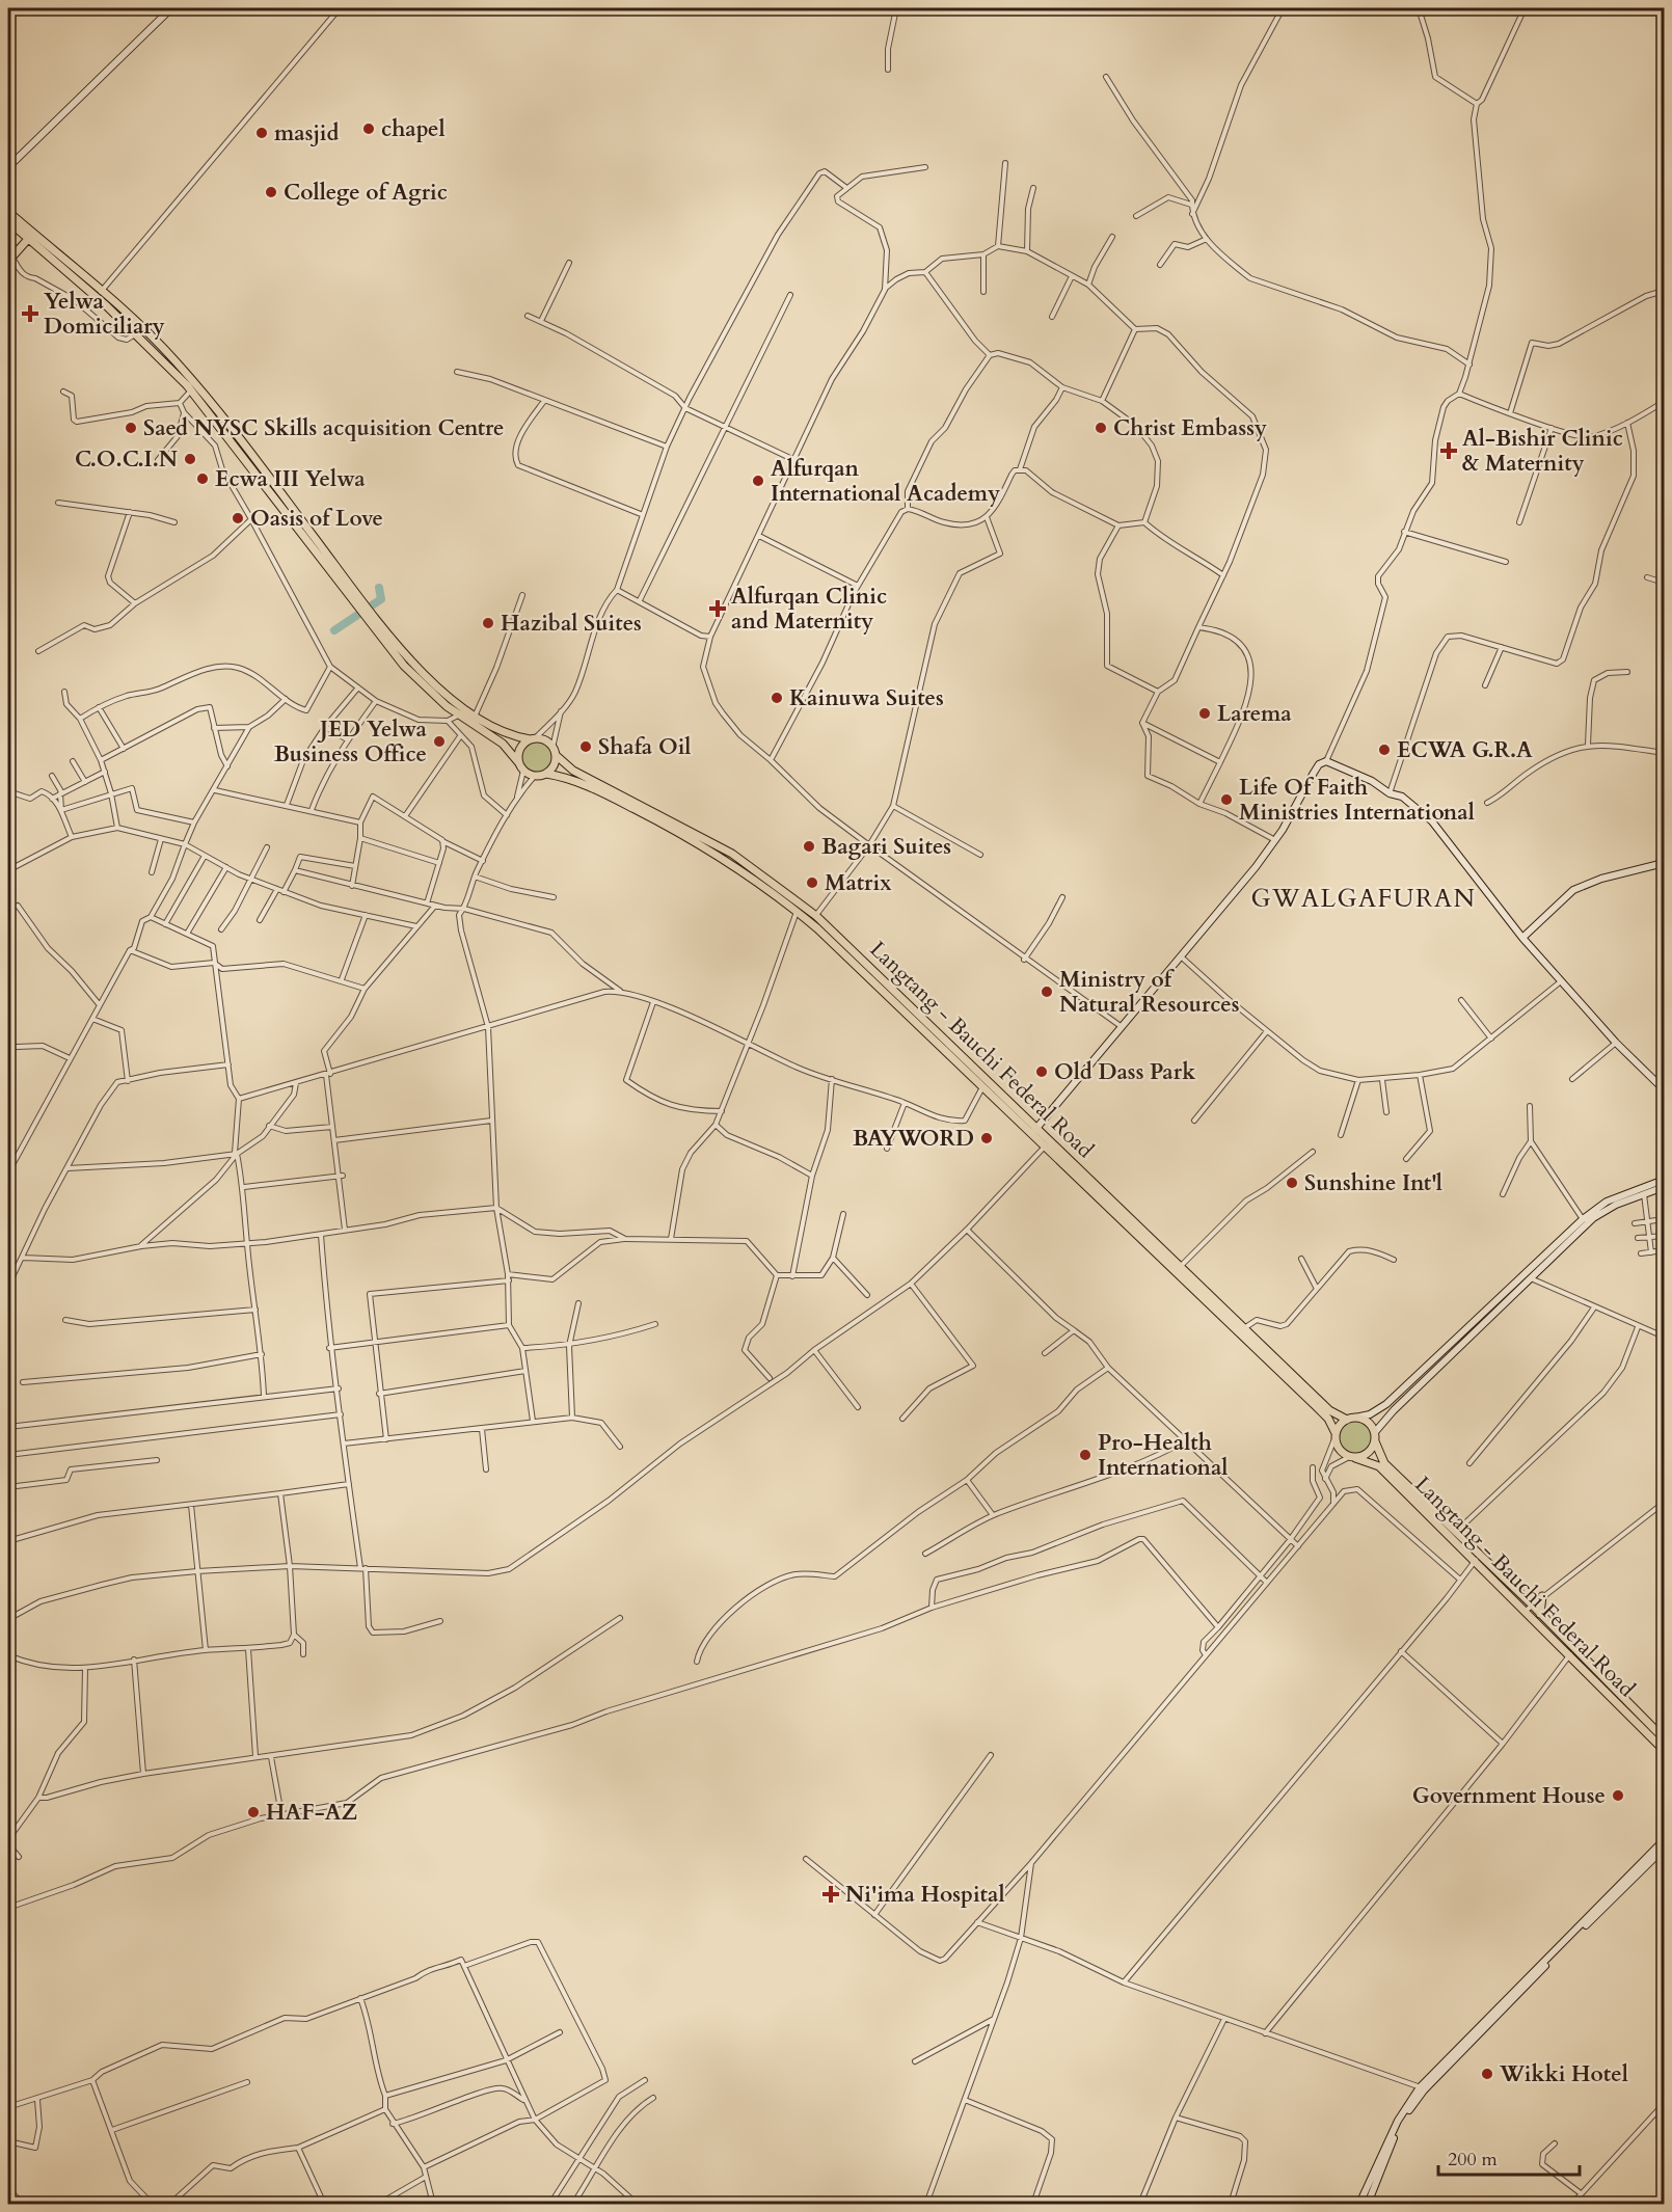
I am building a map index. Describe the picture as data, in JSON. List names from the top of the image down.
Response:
{
  "streets": {
    "main road": ["Langtang - Bauchi Federal Road"]
  },
  "districts": ["GWALGAFURAN"],
  "places": {
    "other": [
      "chapel",
      "masjid",
      "College of Agric",
      "Saed NYSC Skills acquisition Centre",
      "Christ Embassy",
      "C.O.C.I.N",
      "Ecwa III Yelwa",
      "Alfurqan International Academy",
      "Oasis of Love",
      "Hazibal Suites",
      "Kainuwa Suites",
      "Larema",
      "JED Yelwa Business Office",
      "Shafa Oil",
      "ECWA G.R.A",
      "Life Of Faith Ministries International",
      "Bagari Suites",
      "Matrix",
      "Ministry of Natural Resources",
      "Old Dass Park",
      "BAYWORD",
      "Sunshine Int'l",
      "Pro-Health International",
      "Government House",
      "HAF-AZ",
      "Wikki Hotel"
    ],
    "health": [
      "Yelwa Domiciliary",
      "Al-Bishir Clinic & Maternity",
      "Alfurqan Clinic and Maternity",
      "Ni'ima Hospital"
    ]
  },
  "scale_bar": "200 m"
}
